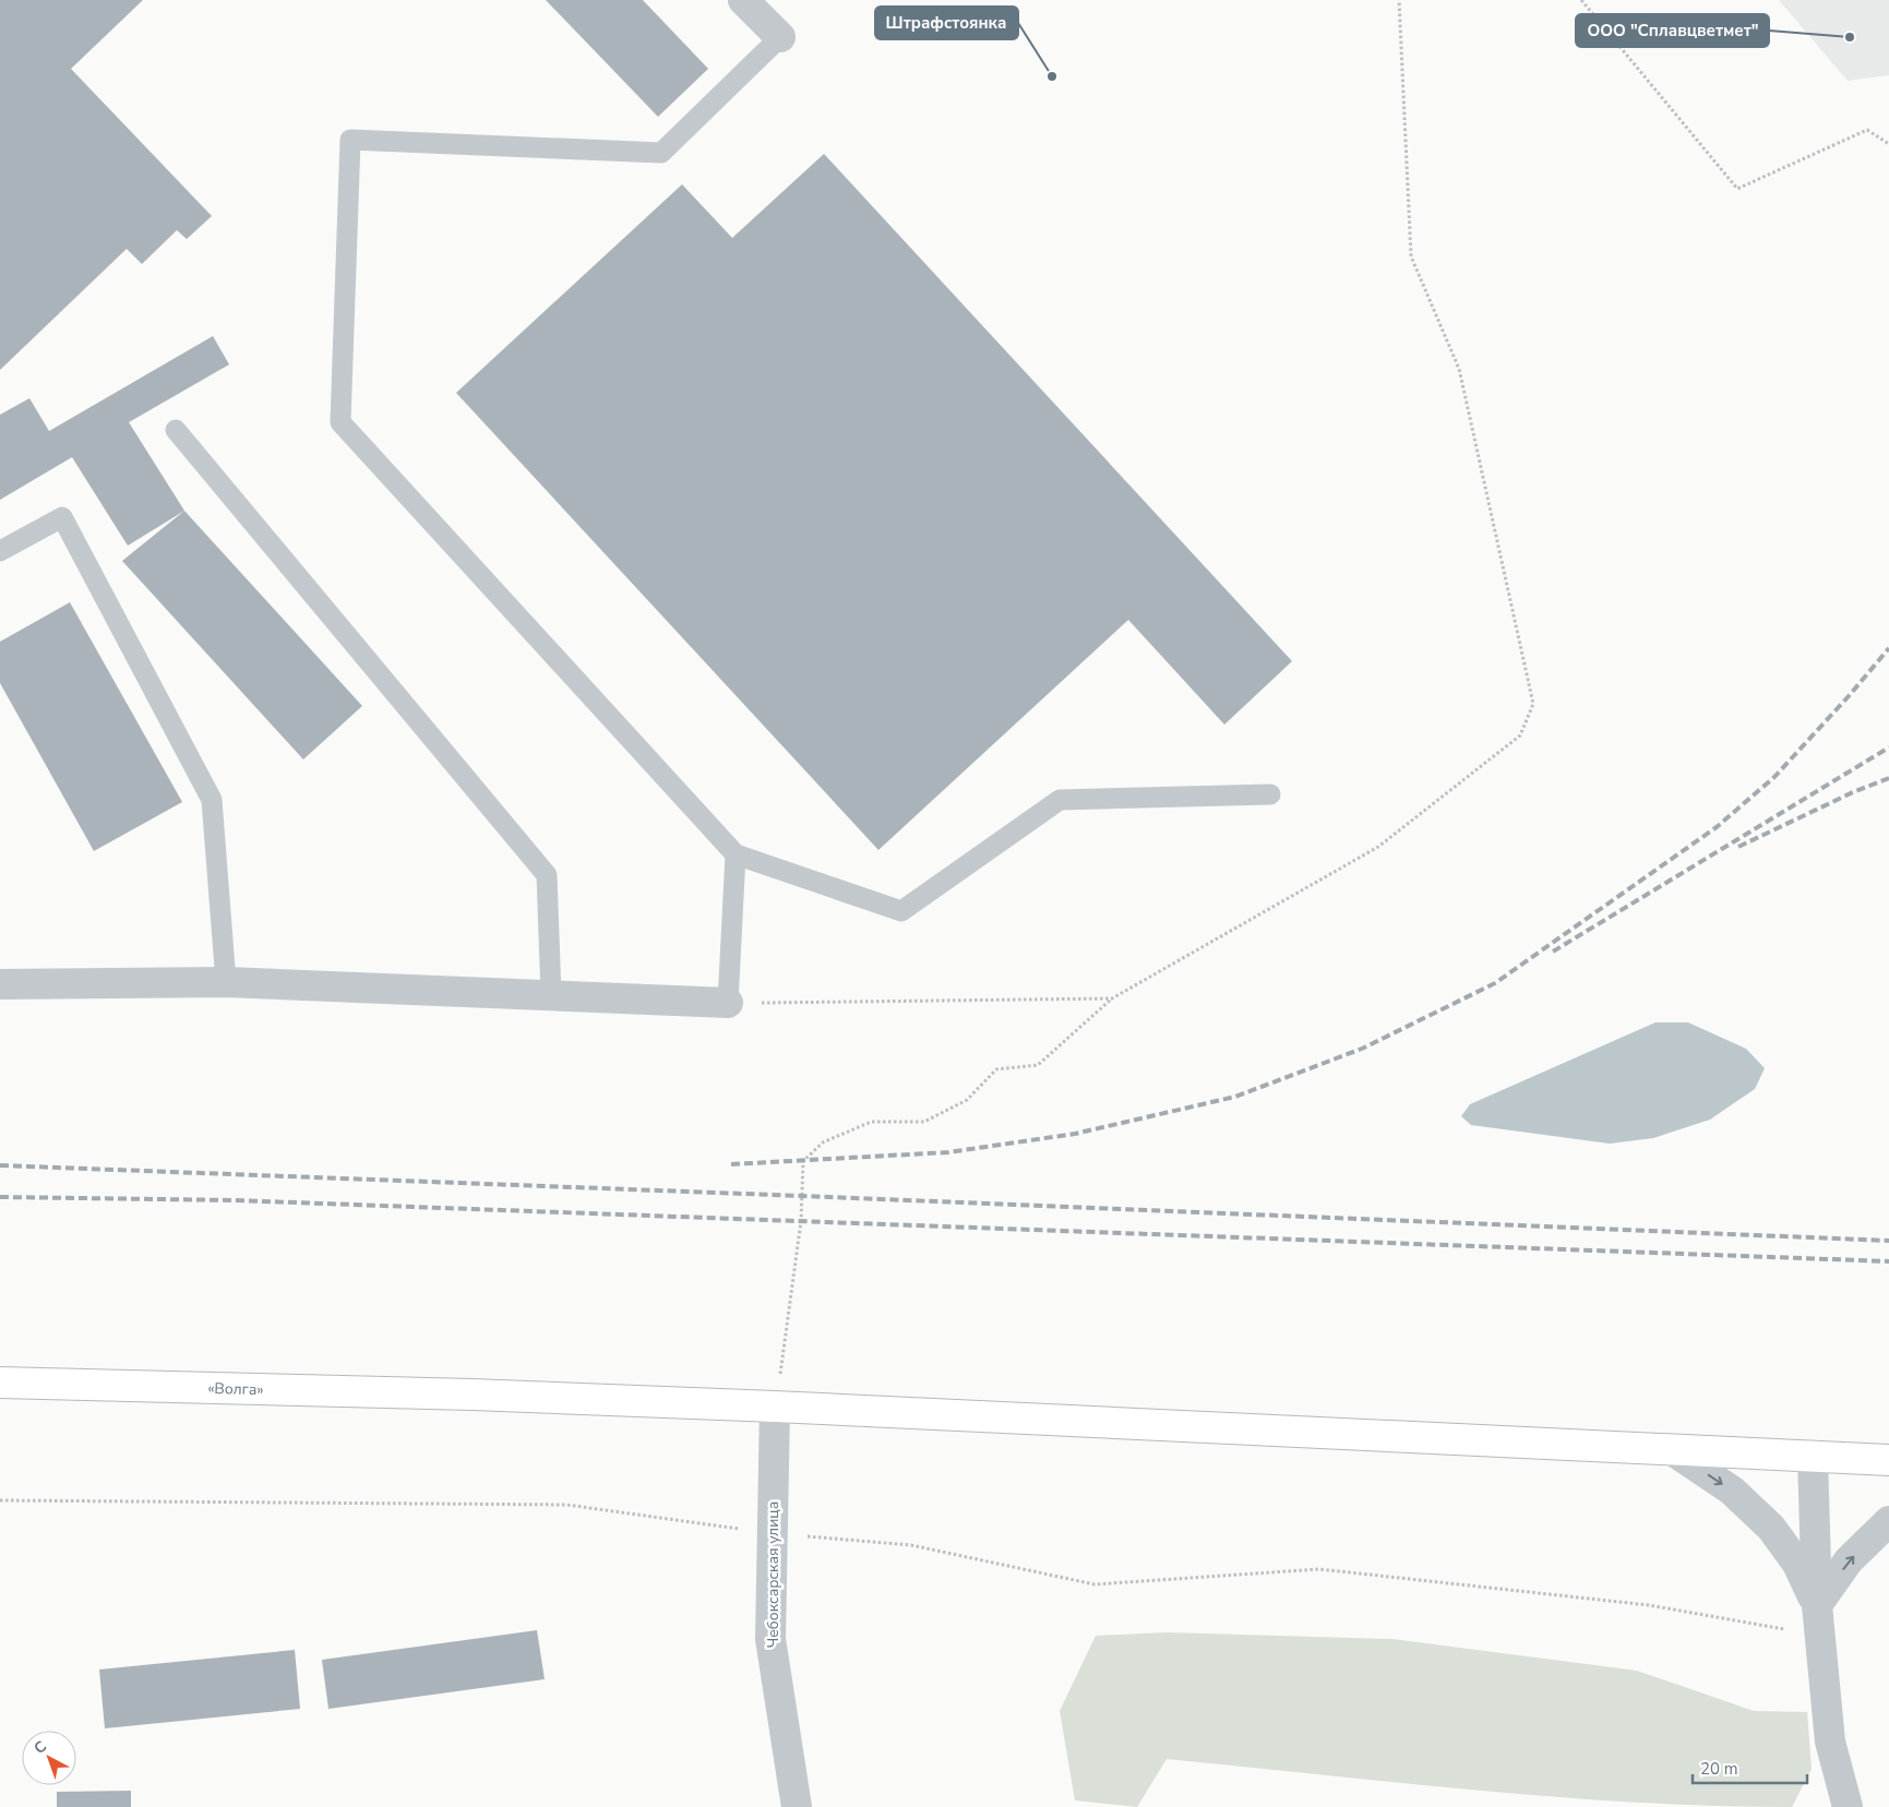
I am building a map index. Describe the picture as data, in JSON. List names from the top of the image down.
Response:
{
  "streets": {
    "highway": ["«Волга»"],
    "street": ["Чебоксарская улица"]
  },
  "crossings": [
    ["«Волга»", "Чебоксарская улица"]
  ],
  "places": ["ООО \"Сплавцветмет\"", "Штрафстоянка"],
  "scale_bar": "20 m",
  "north": "top left"
}
